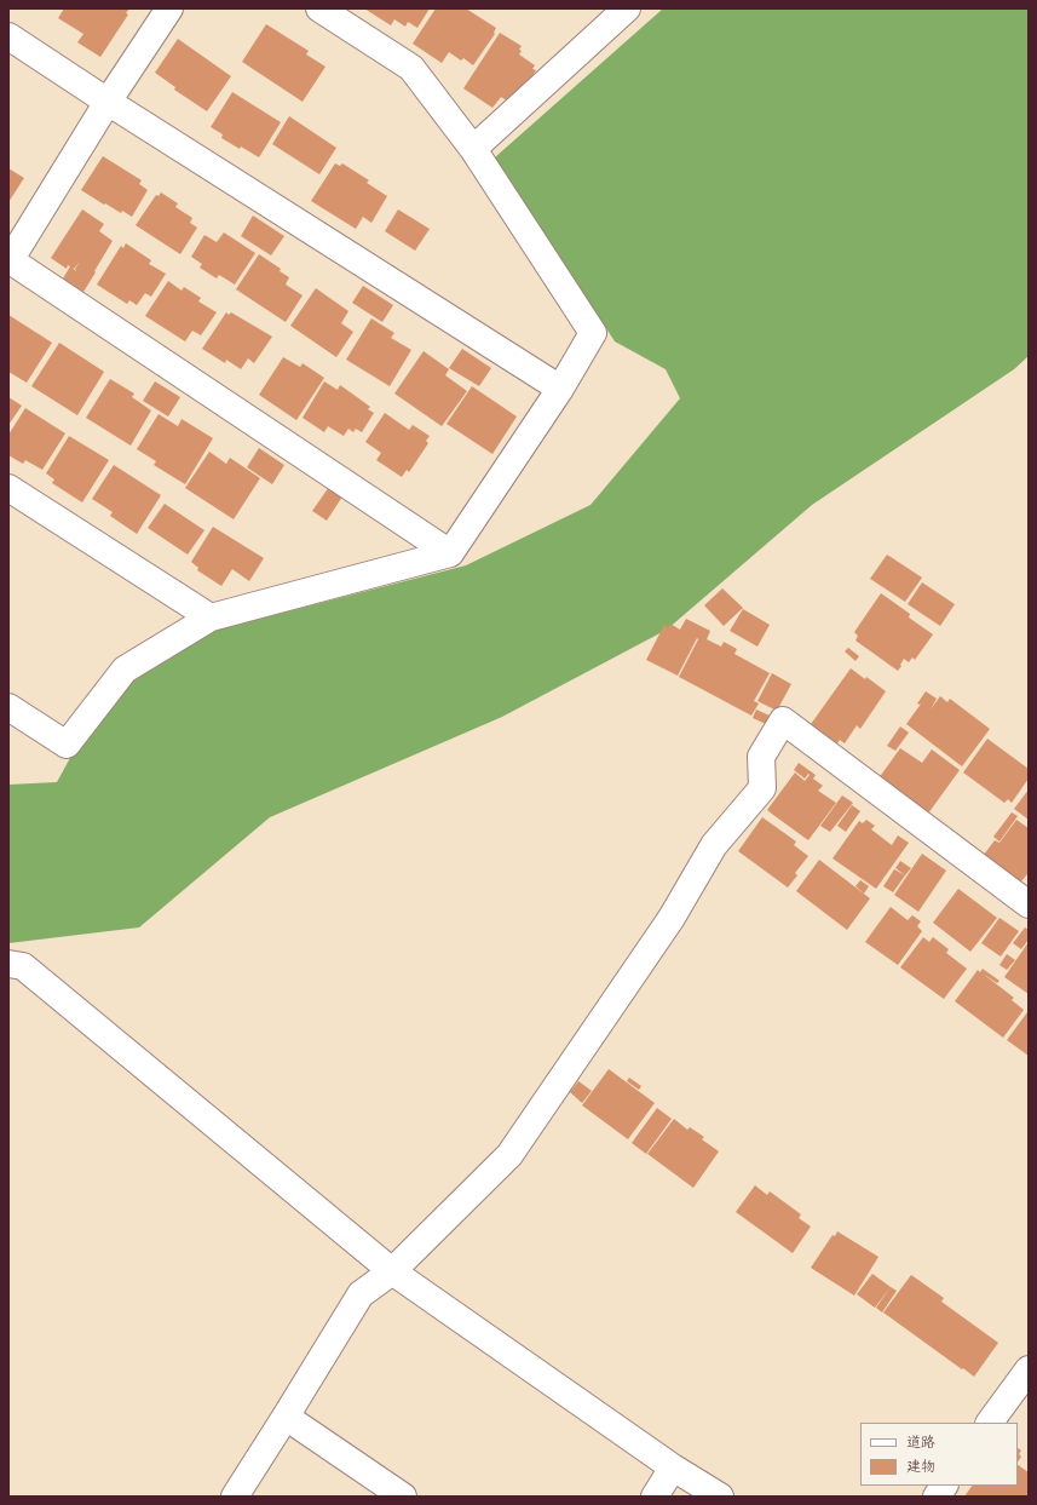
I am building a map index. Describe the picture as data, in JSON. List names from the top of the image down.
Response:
{
  "legend": ["道路", "建物"]
}
